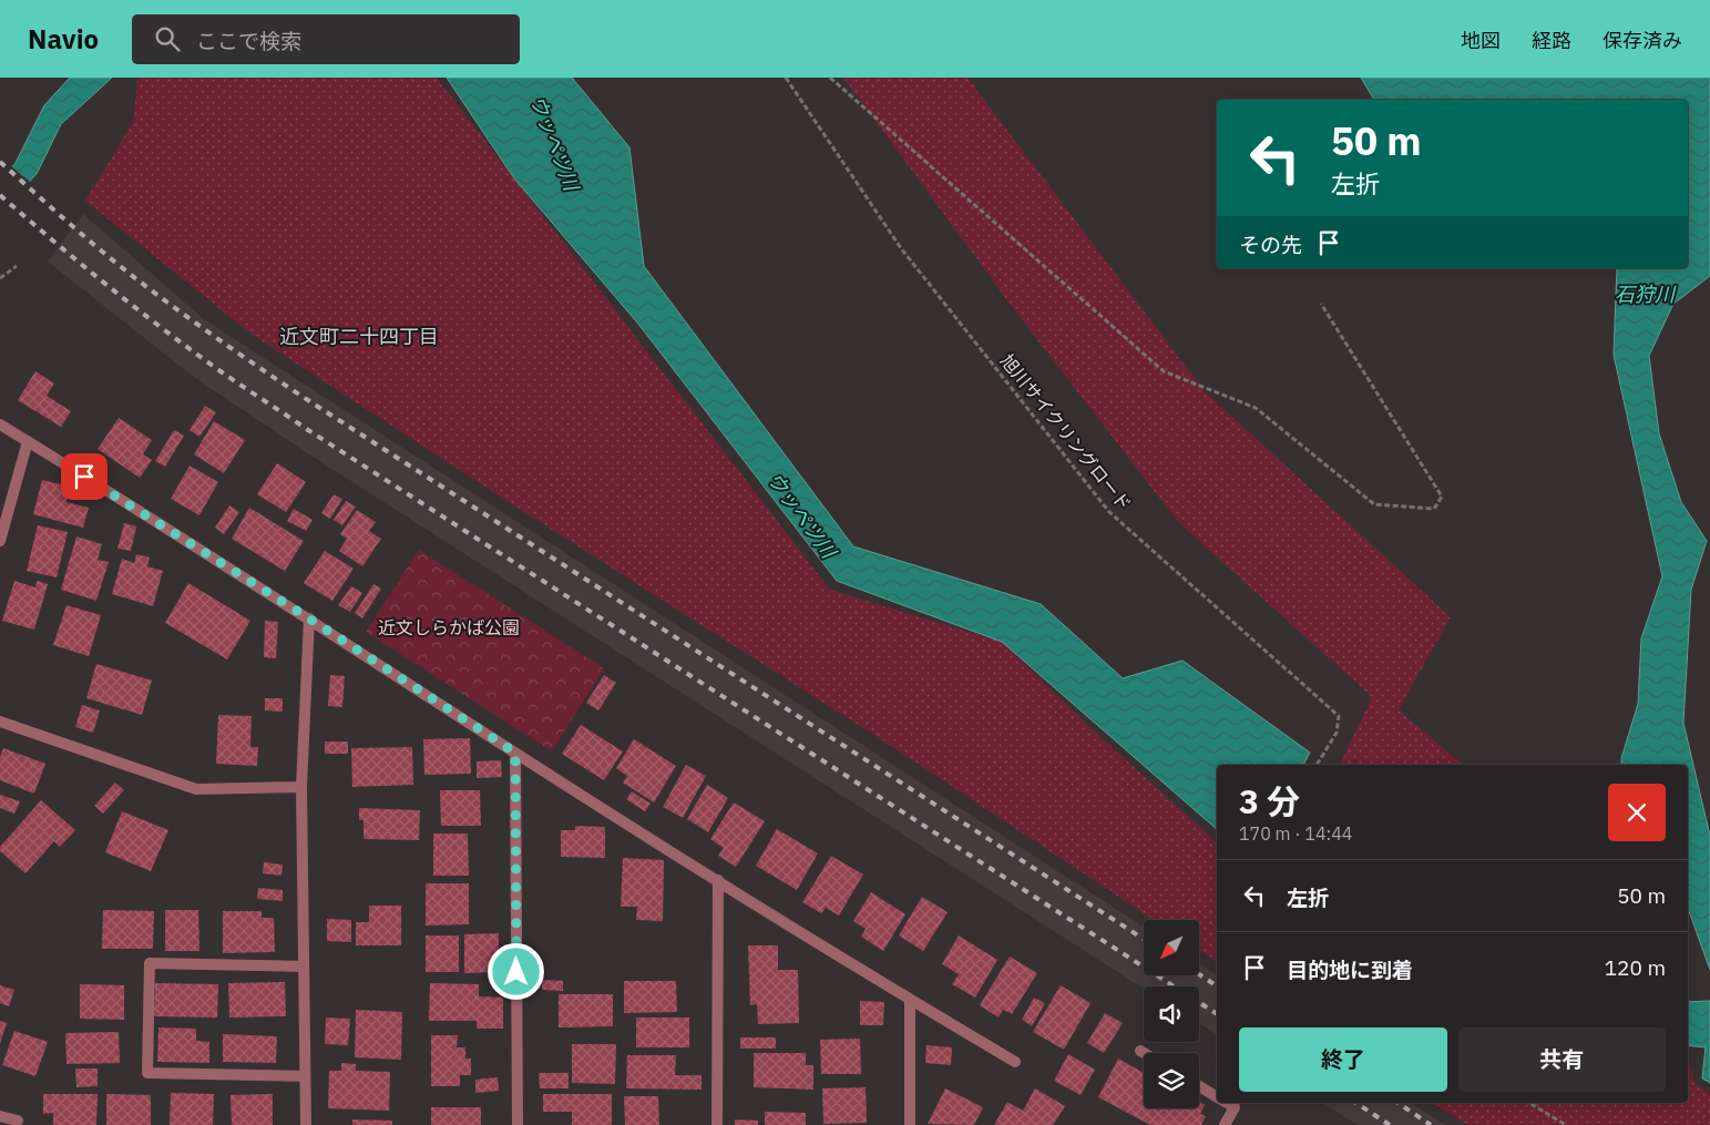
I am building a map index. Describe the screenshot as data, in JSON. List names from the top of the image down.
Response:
{
  "streets": {
    "path": ["旭川サイクリングロード"]
  },
  "districts": ["近文町二十四丁目"],
  "water": ["ウッペツ川", "石狩川"],
  "parks": ["近文しらかば公園"],
  "north": "bottom left",
  "page": {
    "header": "Navio",
    "search": "ここで検索",
    "nav": ["地図", "経路", "保存済み"],
    "turn": ["50 m", "左折"],
    "then": "その先",
    "heading": ["3 分", "170 m · 14:44"],
    "list": [
      {
        "name": "左折",
        "value": "50 m"
      },
      {
        "name": "目的地に到着",
        "value": "120 m"
      }
    ],
    "buttons": ["終了", "共有"]
  }
}
